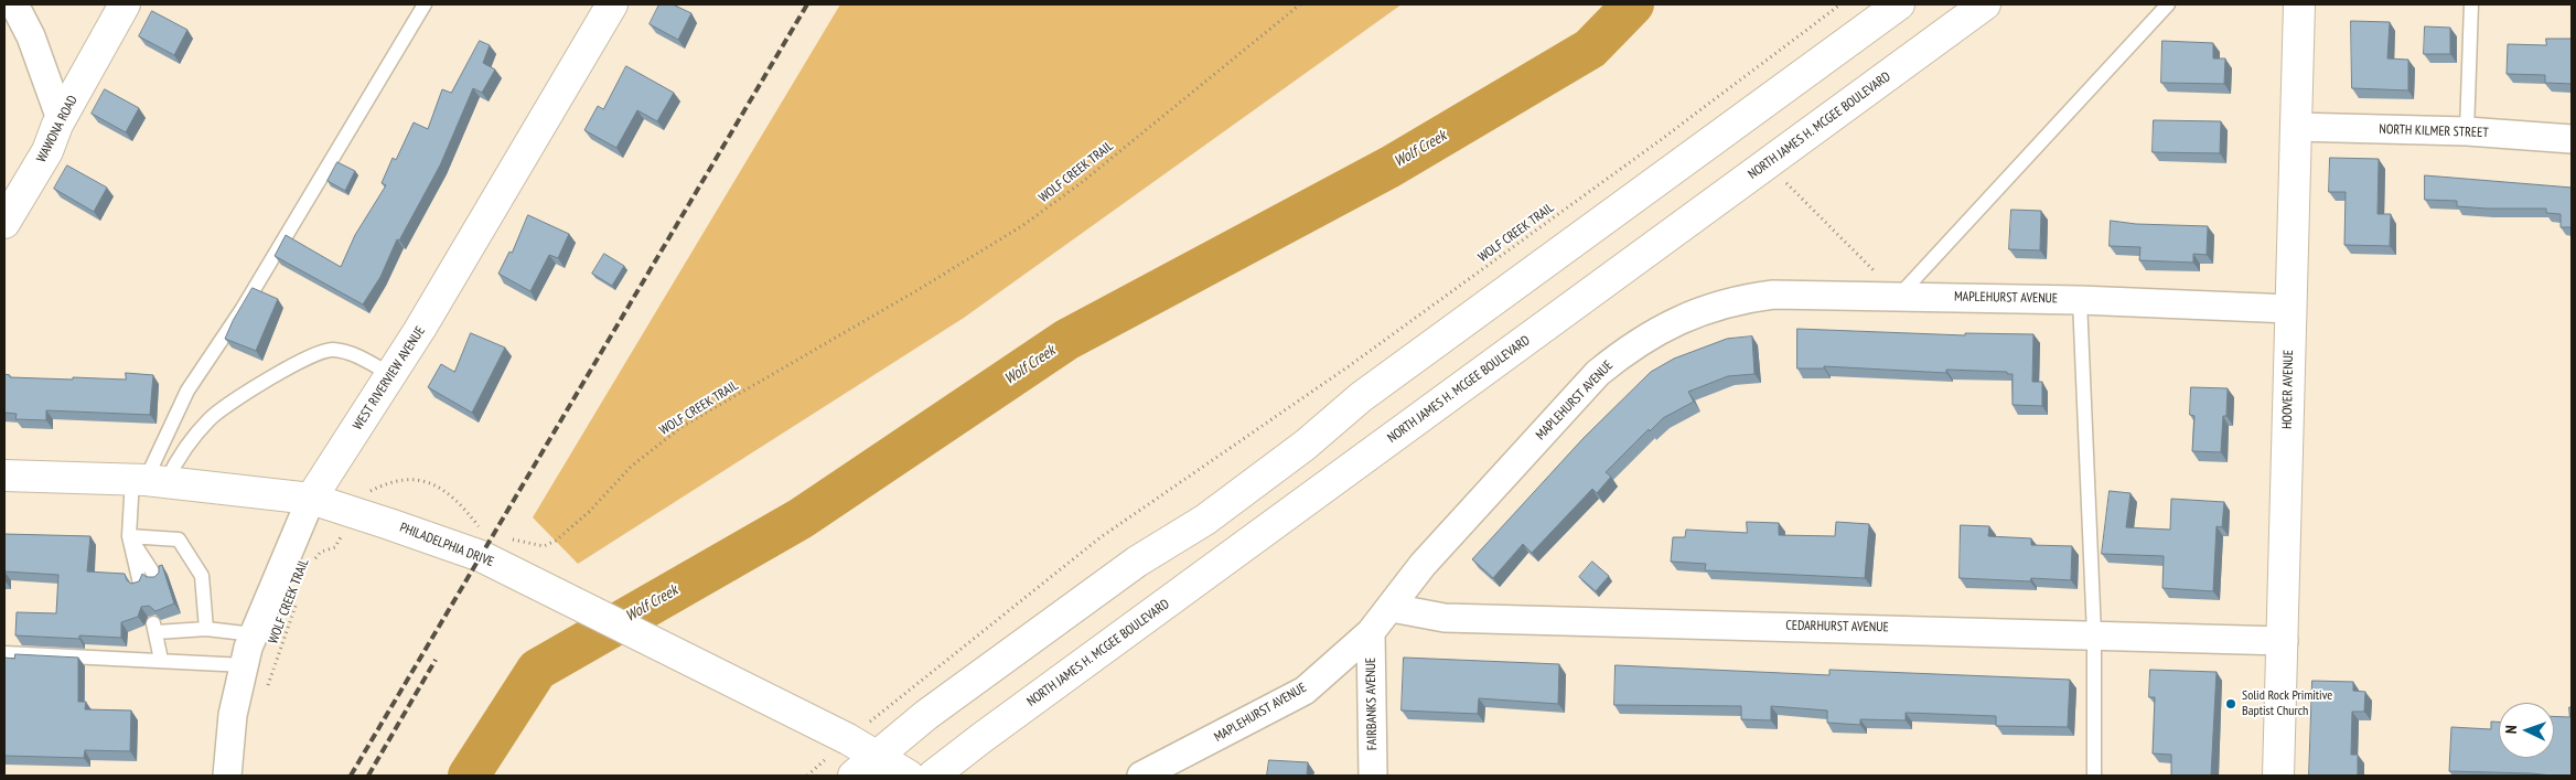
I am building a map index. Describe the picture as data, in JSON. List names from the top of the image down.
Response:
{
  "streets": {
    "main road": [
      "NORTH JAMES H. MCGEE BOULEVARD",
      "WAWONA ROAD",
      "WEST RIVERVIEW AVENUE",
      "HOOVER AVENUE",
      "PHILADELPHIA DRIVE"
    ],
    "street": [
      "NORTH KILMER STREET",
      "MAPLEHURST AVENUE",
      "CEDARHURST AVENUE",
      "FAIRBANKS AVENUE"
    ],
    "path": ["WOLF CREEK TRAIL"]
  },
  "crossings": [
    ["NORTH KILMER STREET", "HOOVER AVENUE"],
    ["WOLF CREEK TRAIL", "PHILADELPHIA DRIVE"],
    ["MAPLEHURST AVENUE", "HOOVER AVENUE"],
    ["MAPLEHURST AVENUE", "CEDARHURST AVENUE"],
    ["MAPLEHURST AVENUE", "FAIRBANKS AVENUE"],
    ["WEST RIVERVIEW AVENUE", "PHILADELPHIA DRIVE"],
    ["HOOVER AVENUE", "CEDARHURST AVENUE"]
  ],
  "water": ["Wolf Creek"],
  "places": ["Solid Rock Primitive Baptist Church"],
  "north": "left"
}
